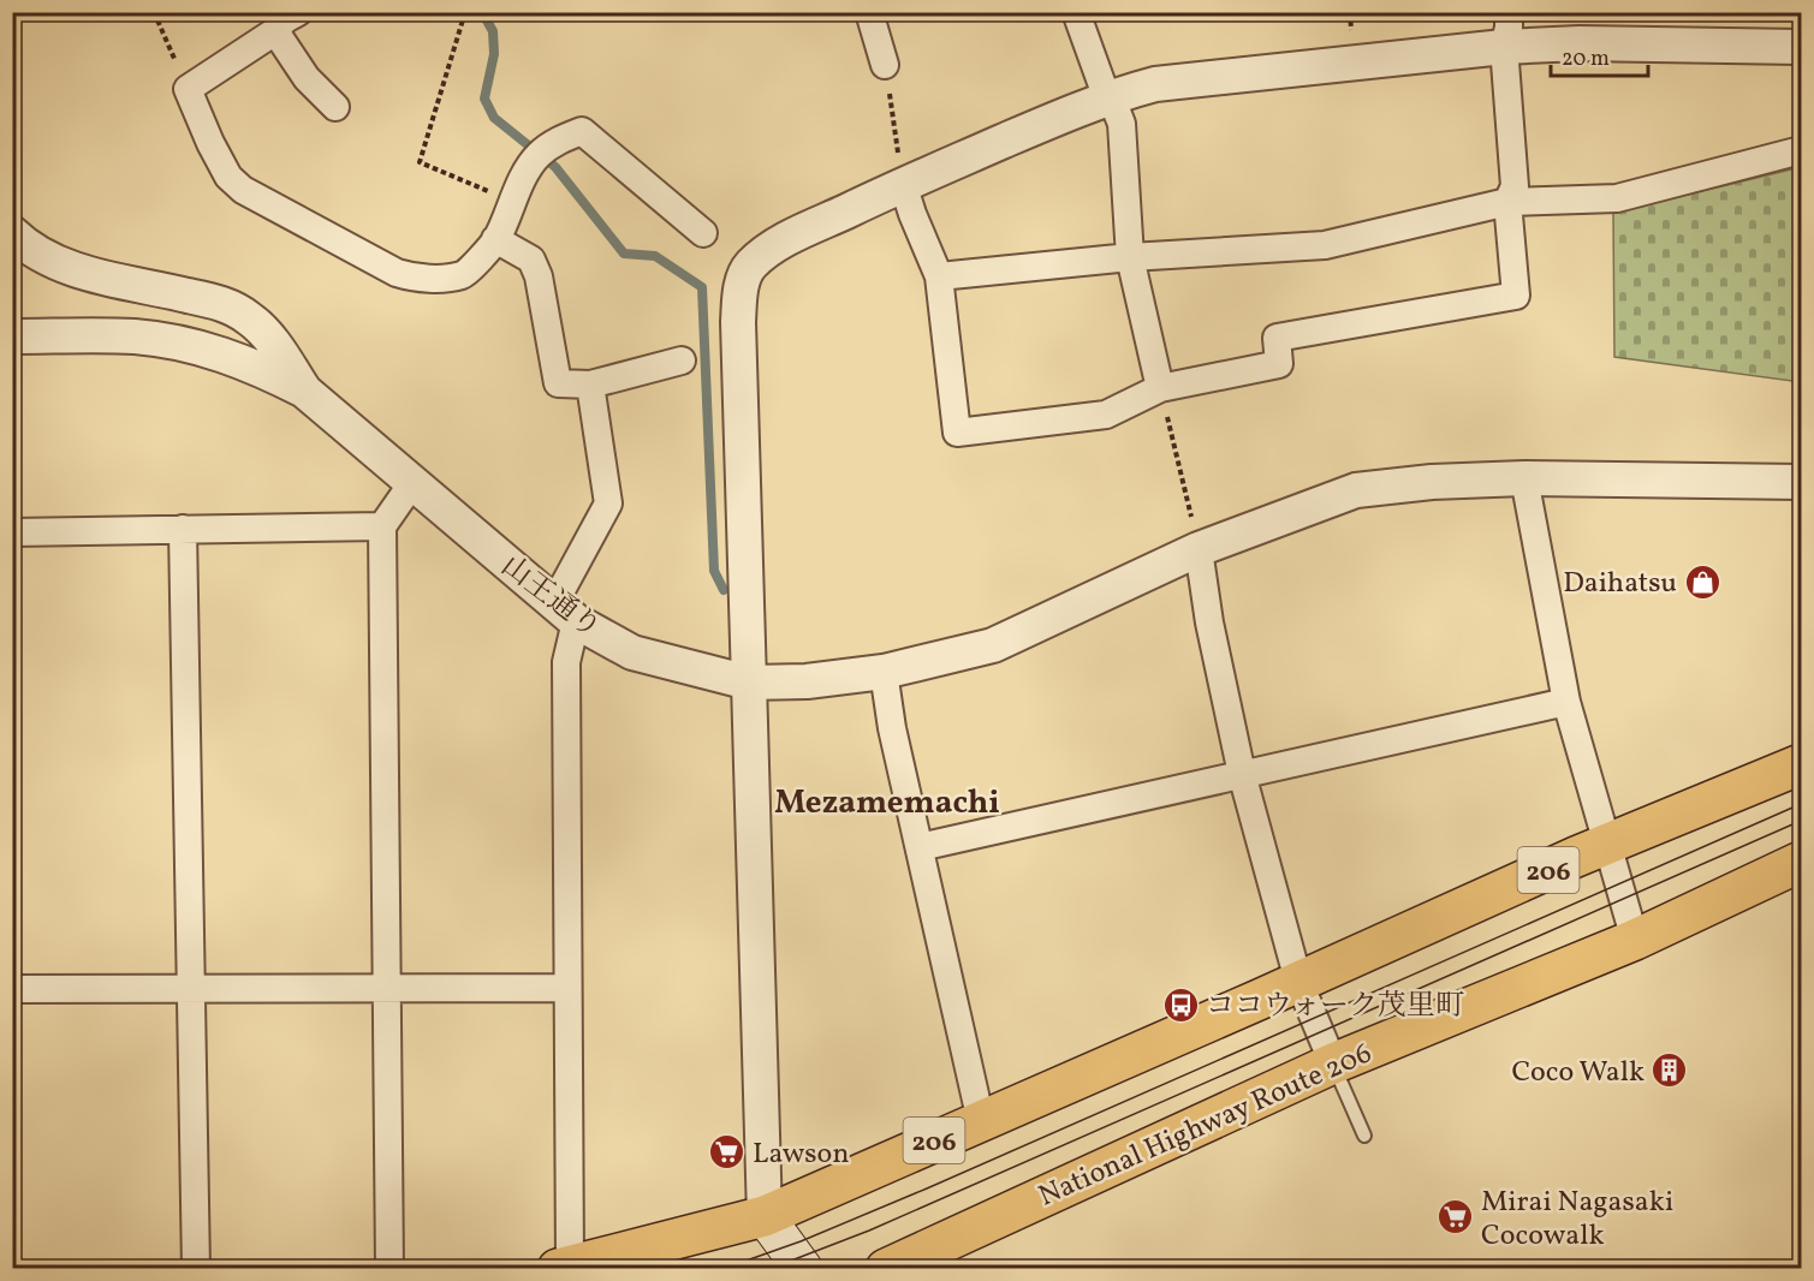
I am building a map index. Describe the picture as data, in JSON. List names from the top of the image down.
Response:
{
  "streets": {
    "highway": ["206", "National Highway Route 206"],
    "street": ["山王通り"]
  },
  "districts": ["Mezamemachi"],
  "places": {
    "shop": ["Daihatsu"],
    "bus stop": ["ココウォーク茂里町"],
    "building": ["Coco Walk"],
    "supermarket": ["Lawson", "Mirai Nagasaki Cocowalk"]
  },
  "scale_bar": "20 m"
}
